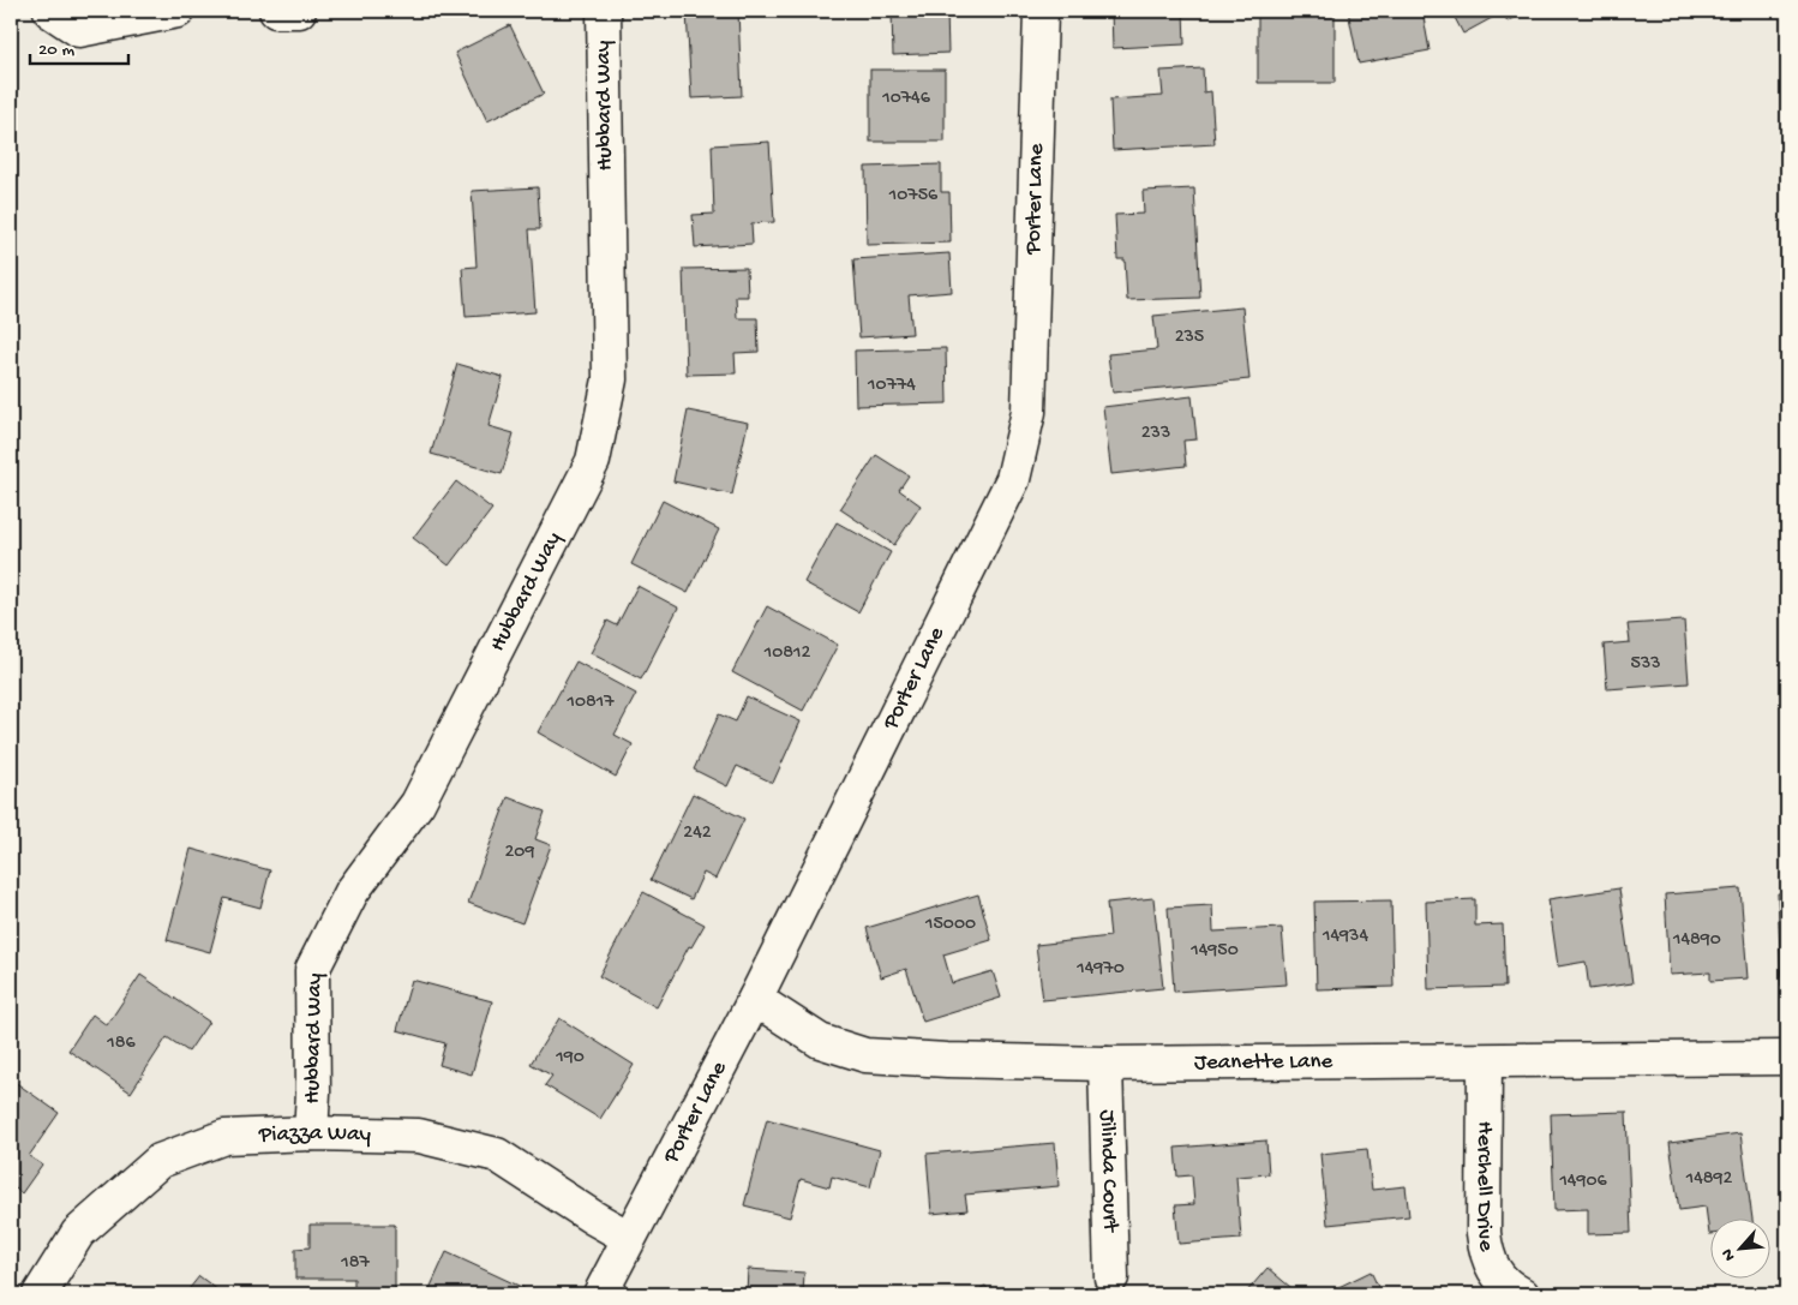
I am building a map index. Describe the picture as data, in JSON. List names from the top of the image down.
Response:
{
  "streets": {
    "street": [
      "Hubbard Way",
      "Porter Lane",
      "Jeanette Lane",
      "Piazza Way",
      "Jilinda Court",
      "Herchell Drive"
    ]
  },
  "crossings": [
    ["Hubbard Way", "Piazza Way"],
    ["Porter Lane", "Jeanette Lane"],
    ["Porter Lane", "Piazza Way"],
    ["Jeanette Lane", "Jilinda Court"],
    ["Jeanette Lane", "Herchell Drive"]
  ],
  "house_numbers": [
    "10746",
    "10756",
    "235",
    "10774",
    "233",
    "10812",
    "533",
    "10817",
    "242",
    "209",
    "15000",
    "14934",
    "14890",
    "14950",
    "14970",
    "186",
    "190",
    "14892",
    "14906",
    "187"
  ],
  "scale_bar": "20 m",
  "north": "bottom left"
}
